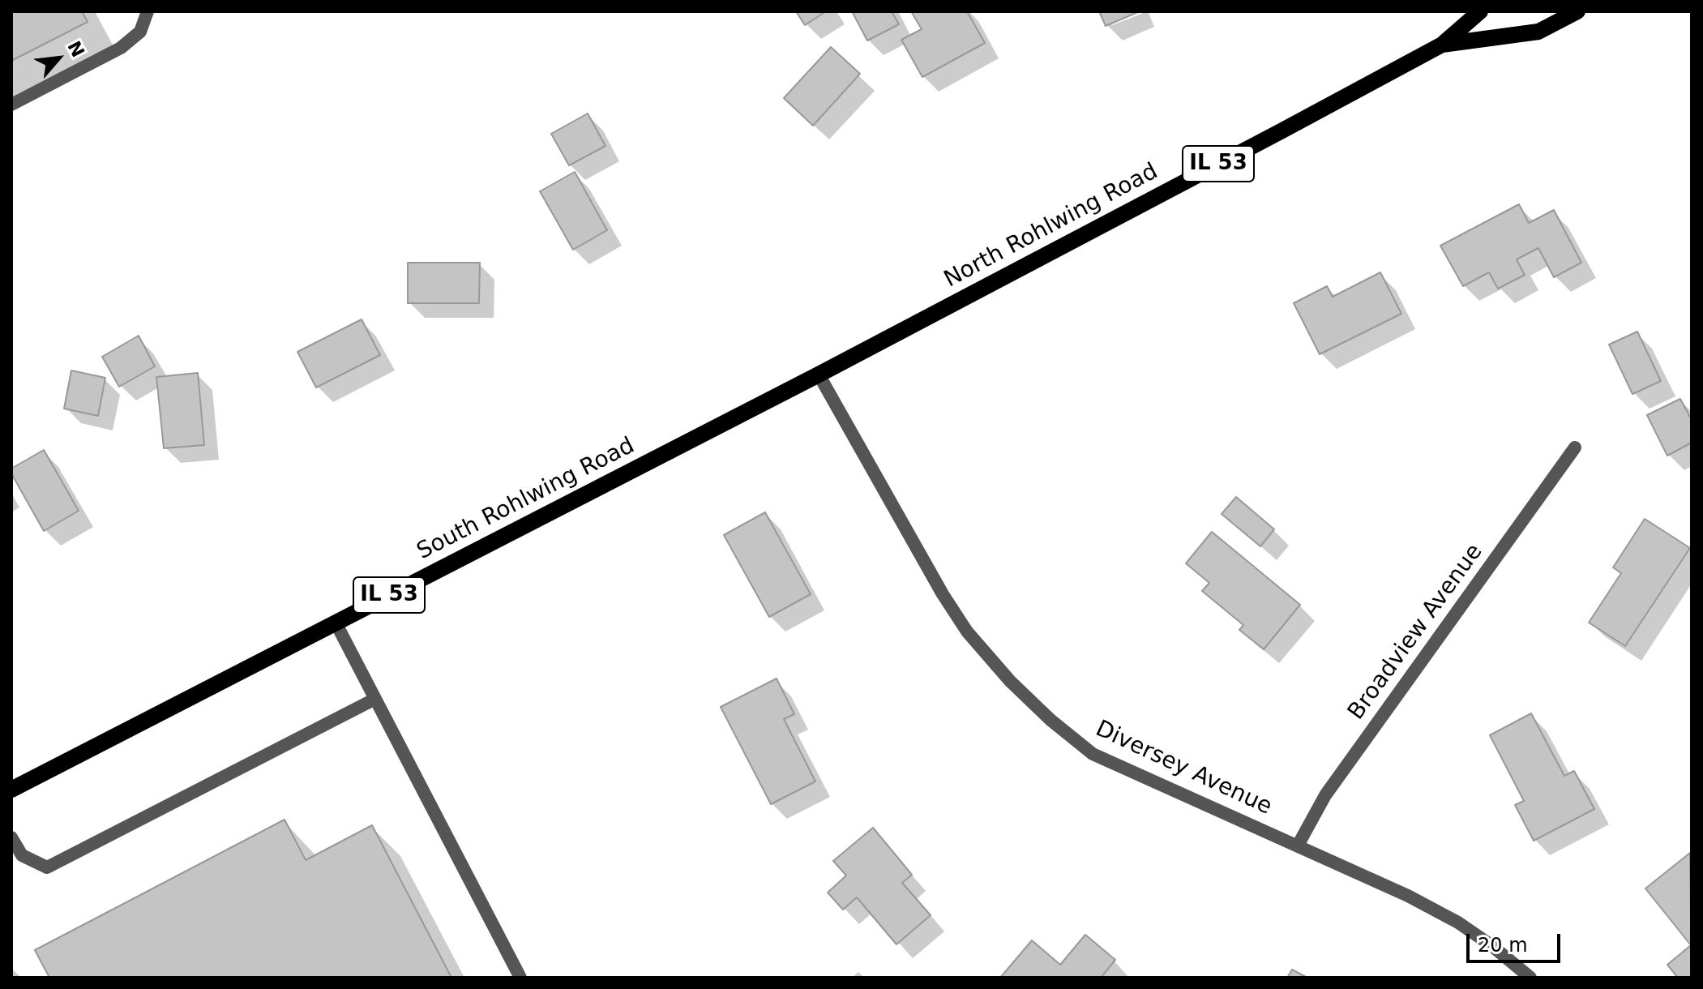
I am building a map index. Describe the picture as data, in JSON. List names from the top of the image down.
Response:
{
  "streets": {
    "main road": ["IL 53", "North Rohlwing Road", "South Rohlwing Road"],
    "street": ["Broadview Avenue", "Diversey Avenue"]
  },
  "crossings": [
    ["North Rohlwing Road", "South Rohlwing Road"],
    ["North Rohlwing Road", "Diversey Avenue"],
    ["South Rohlwing Road", "Diversey Avenue"],
    ["Broadview Avenue", "Diversey Avenue"]
  ],
  "scale_bar": "20 m",
  "north": "top right"
}
